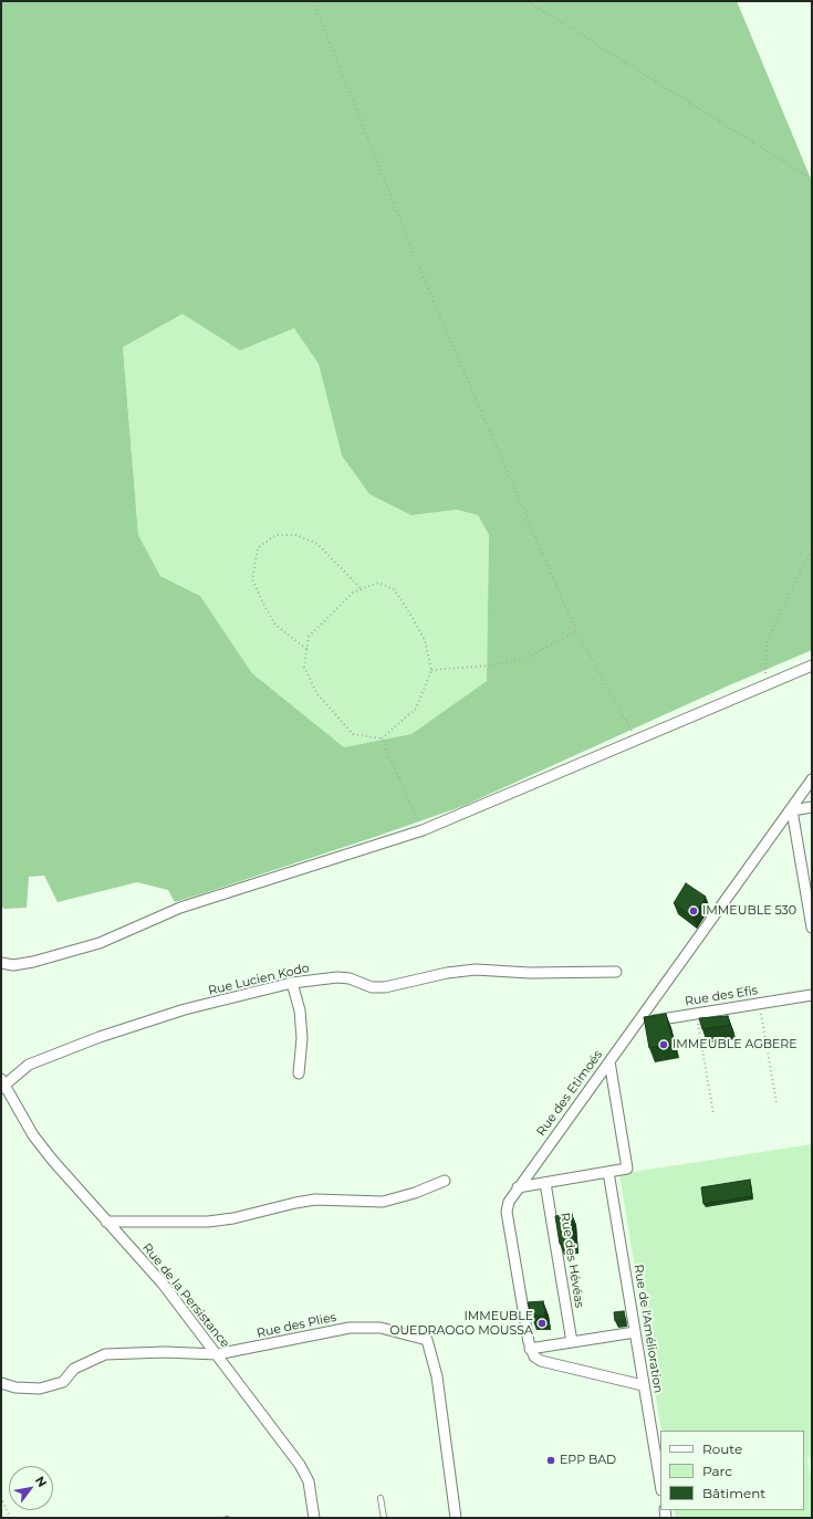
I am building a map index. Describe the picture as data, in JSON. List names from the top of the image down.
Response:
{
  "streets": {
    "street": [
      "Rue Lucien Kodo",
      "Rue des Efis",
      "Rue des Etimoés",
      "Rue des Hévéas",
      "Rue de la Persistance",
      "Rue des Plies",
      "Rue de l'Amélioration"
    ]
  },
  "crossings": [
    ["Rue Lucien Kodo", "Rue de la Persistance"],
    ["Rue des Efis", "Rue des Etimoés"],
    ["Rue de la Persistance", "Rue des Plies"]
  ],
  "places": [
    "IMMEUBLE 530",
    "IMMEUBLE AGBERE",
    "IMMEUBLE OUEDRAOGO MOUSSA",
    "EPP BAD"
  ],
  "legend": ["Route", "Parc", "Bâtiment"],
  "north": "top right"
}
